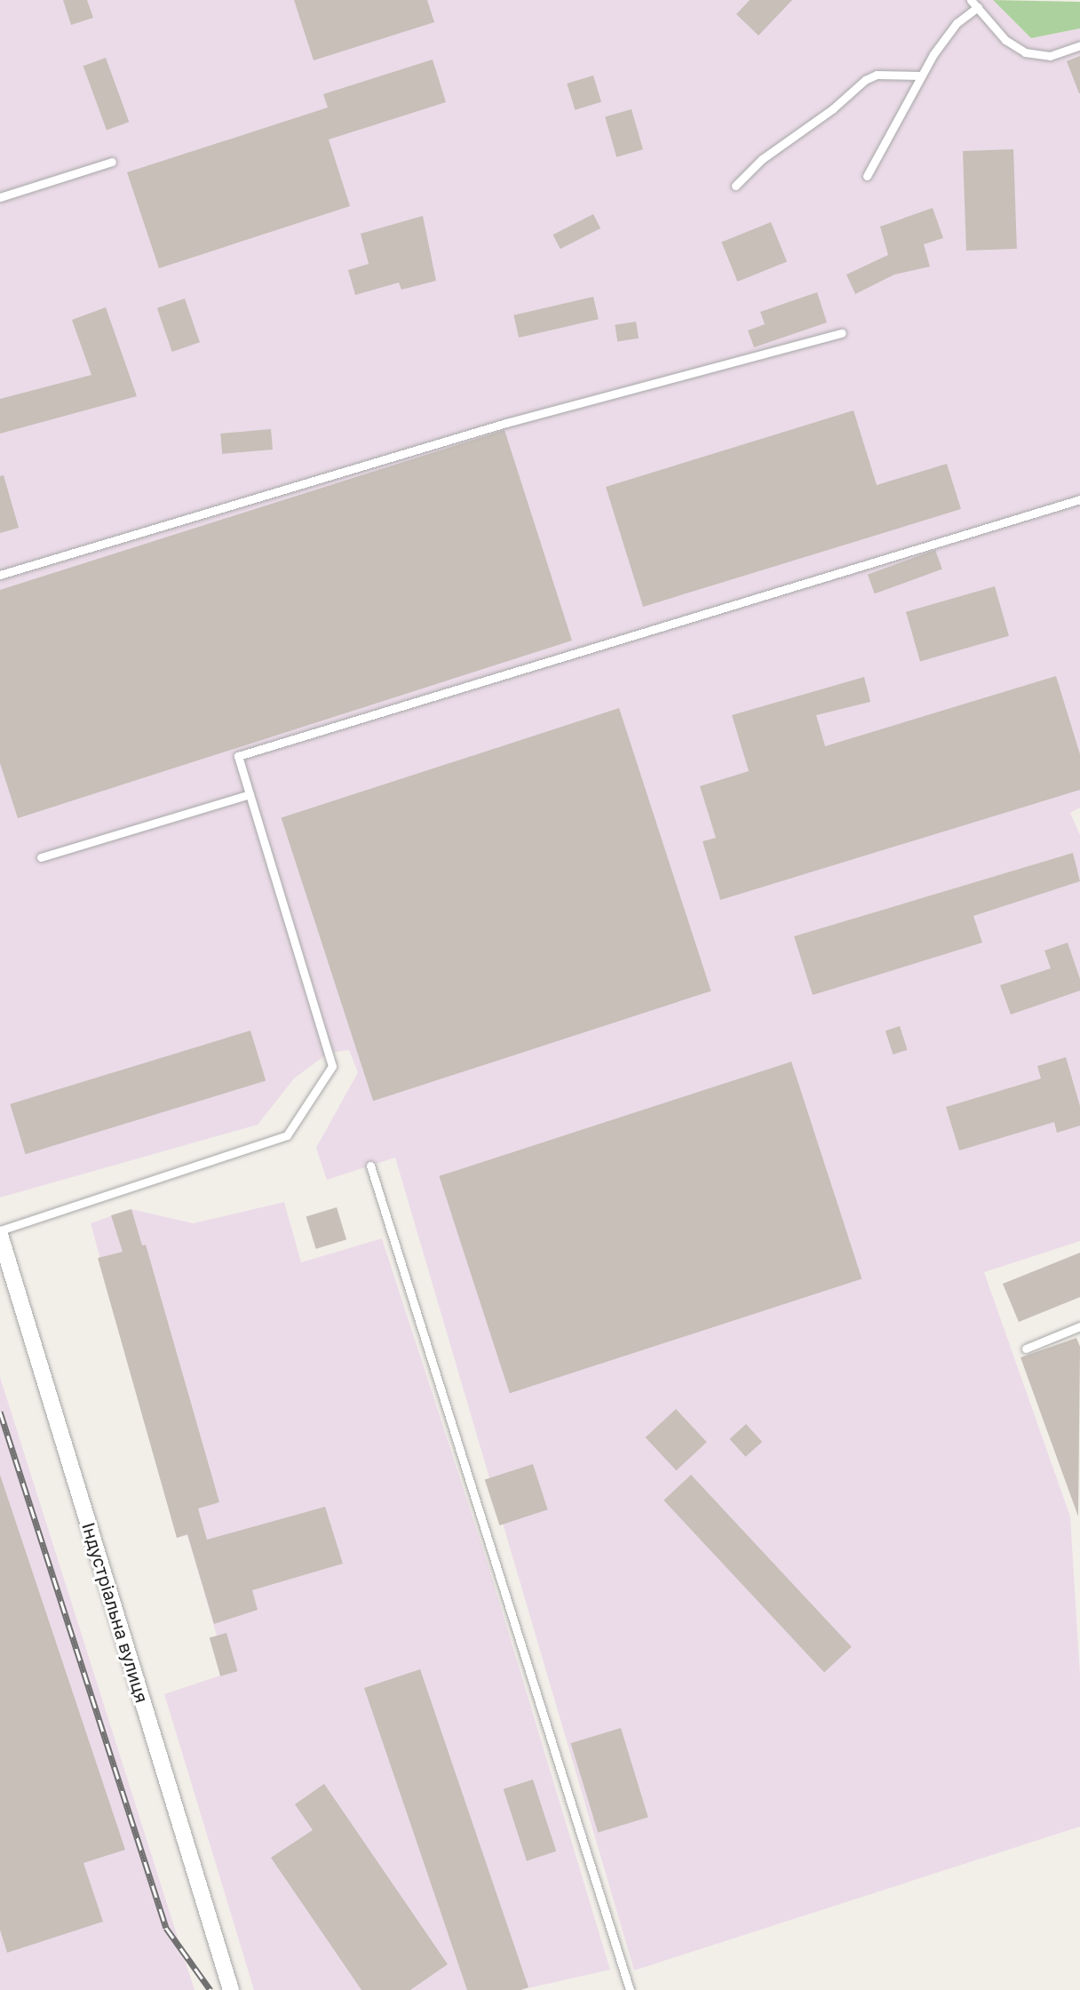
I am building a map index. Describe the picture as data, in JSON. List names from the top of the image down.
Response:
{
  "streets": {
    "street": ["Індустріальна вулиця"]
  }
}
